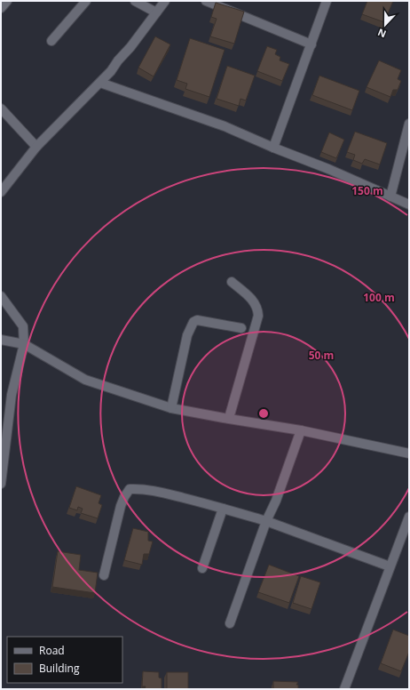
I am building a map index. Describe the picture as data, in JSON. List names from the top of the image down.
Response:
{
  "legend": ["Road", "Building"],
  "north": "bottom",
  "rings": ["150 m", "100 m", "50 m"]
}
